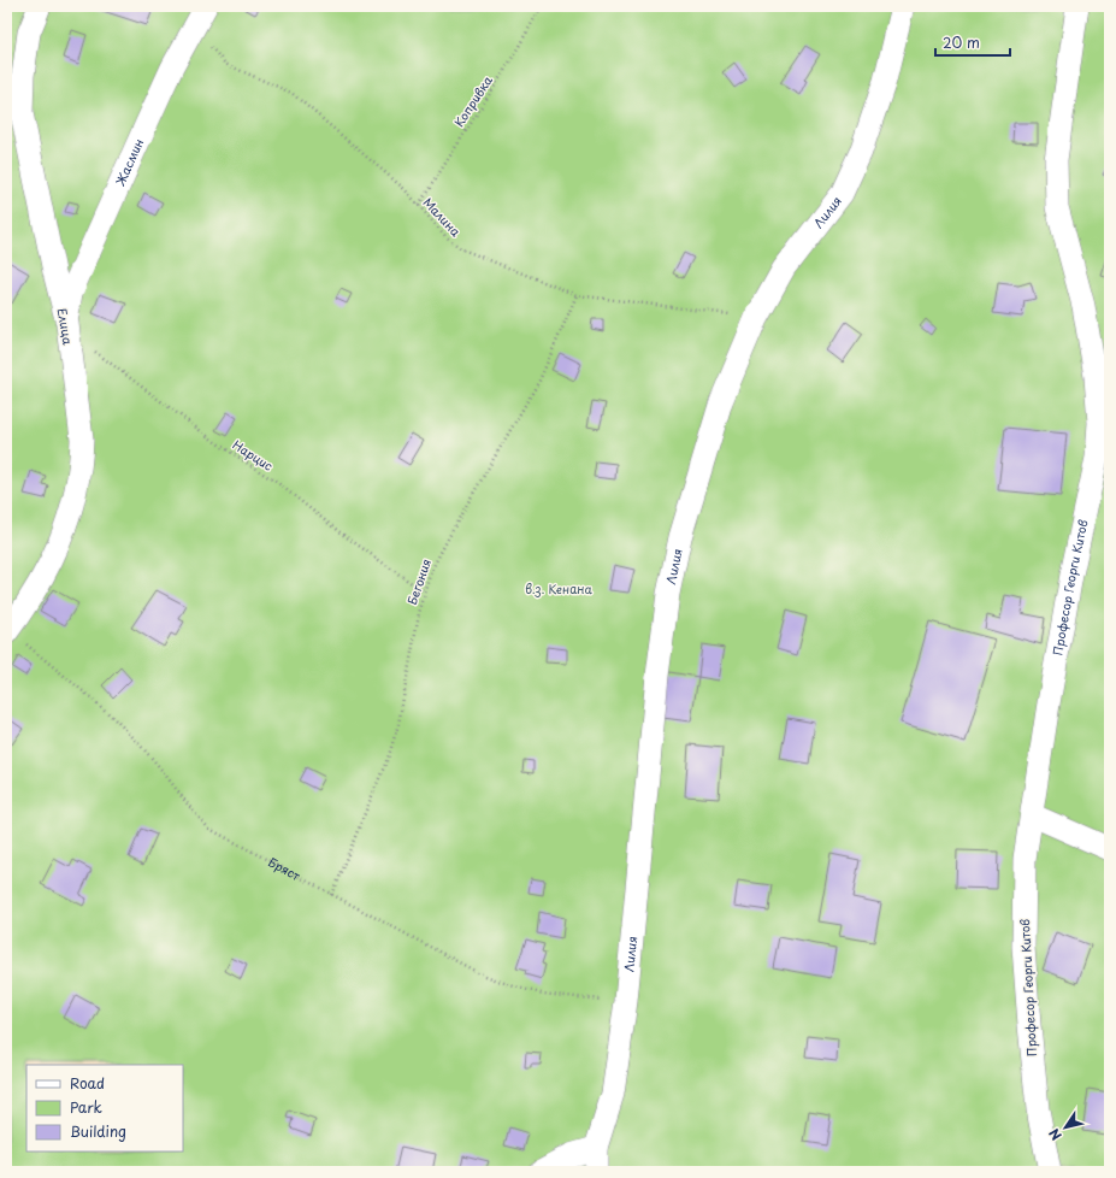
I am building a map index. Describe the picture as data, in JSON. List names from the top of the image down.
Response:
{
  "streets": {
    "street": [
      "Жасмин",
      "Лилия",
      "Елица",
      "Професор Георги Китов"
    ],
    "path": [
      "Копривка",
      "Малина",
      "Нарцис",
      "Бегония",
      "Бряст"
    ]
  },
  "crossings": [
    ["Копривка", "Малина"],
    ["Жасмин", "Малина"],
    ["Жасмин", "Елица"],
    ["Жасмин", "Нарцис"],
    ["Лилия", "Малина"],
    ["Лилия", "Бряст"],
    ["Малина", "Бегония"],
    ["Елица", "Нарцис"],
    ["Елица", "Бряст"],
    ["Нарцис", "Бегония"],
    ["Бегония", "Бряст"]
  ],
  "parks": ["в.з. Кенана"],
  "legend": ["Road", "Park", "Building"],
  "scale_bar": "20 m",
  "north": "bottom left"
}
